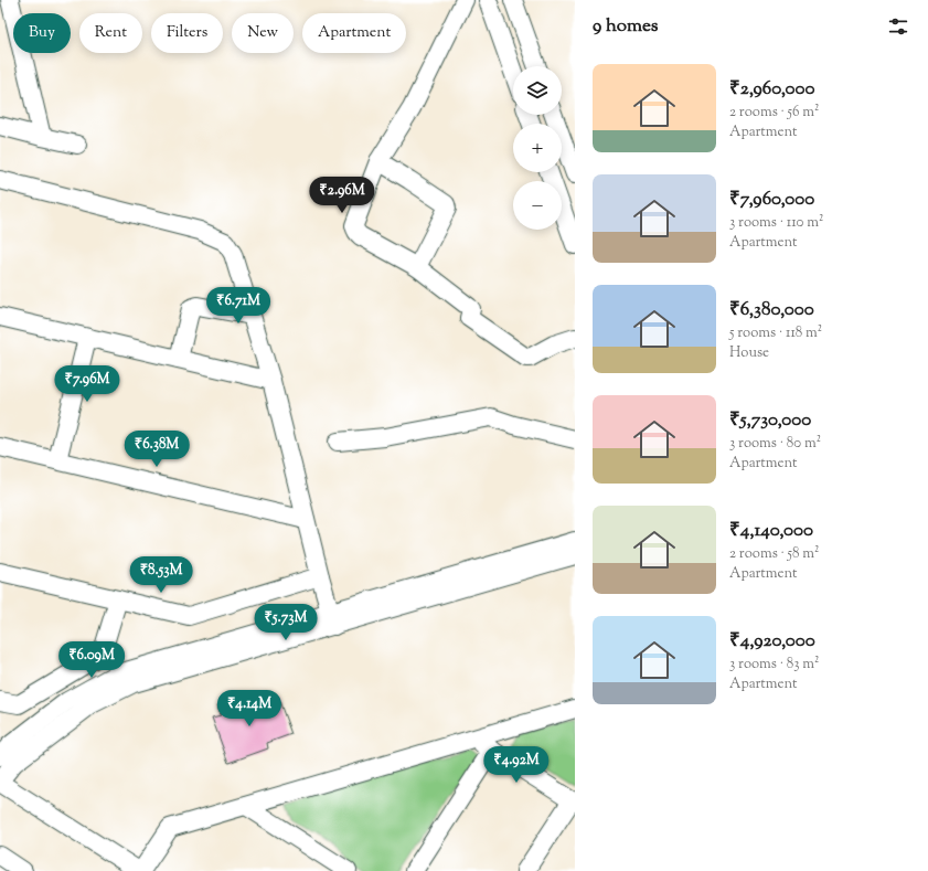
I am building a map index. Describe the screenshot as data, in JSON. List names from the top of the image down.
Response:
{
  "page": {
    "heading": "9 homes",
    "chip": [
      "Buy",
      "Rent",
      "Filters",
      "New",
      "Apartment"
    ],
    "list": [
      {
        "name": "₹2,960,000",
        "note": "2 rooms · 56 m² · Apartment"
      },
      {
        "name": "₹7,960,000",
        "note": "3 rooms · 110 m² · Apartment"
      },
      {
        "name": "₹6,380,000",
        "note": "5 rooms · 118 m² · House"
      },
      {
        "name": "₹5,730,000",
        "note": "3 rooms · 80 m² · Apartment"
      },
      {
        "name": "₹4,140,000",
        "note": "2 rooms · 58 m² · Apartment"
      },
      {
        "name": "₹4,920,000",
        "note": "3 rooms · 83 m² · Apartment"
      }
    ],
    "map_buttons": ["+", "−"],
    "price": [
      "₹2.96M",
      "₹6.71M",
      "₹7.96M",
      "₹6.38M",
      "₹8.53M",
      "₹5.73M",
      "₹6.09M",
      "₹4.14M",
      "₹4.92M"
    ]
  }
}
